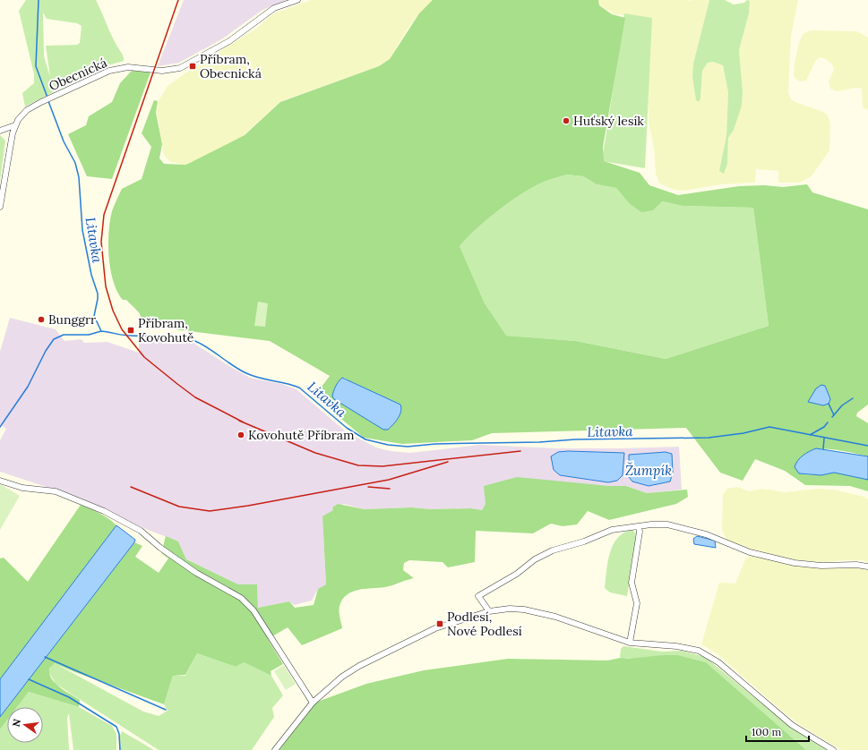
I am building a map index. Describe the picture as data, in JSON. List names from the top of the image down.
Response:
{
  "streets": {
    "street": ["Obecnická"]
  },
  "water": ["Litavka", "Žumpík"],
  "places": {
    "transit": ["Příbram, Obecnická", "Příbram, Kovohutě", "Podlesí, Nové Podlesí"],
    "other": ["Huťský lesík", "Bunggrr", "Kovohutě Příbram"]
  },
  "scale_bar": "100 m",
  "north": "left"
}
